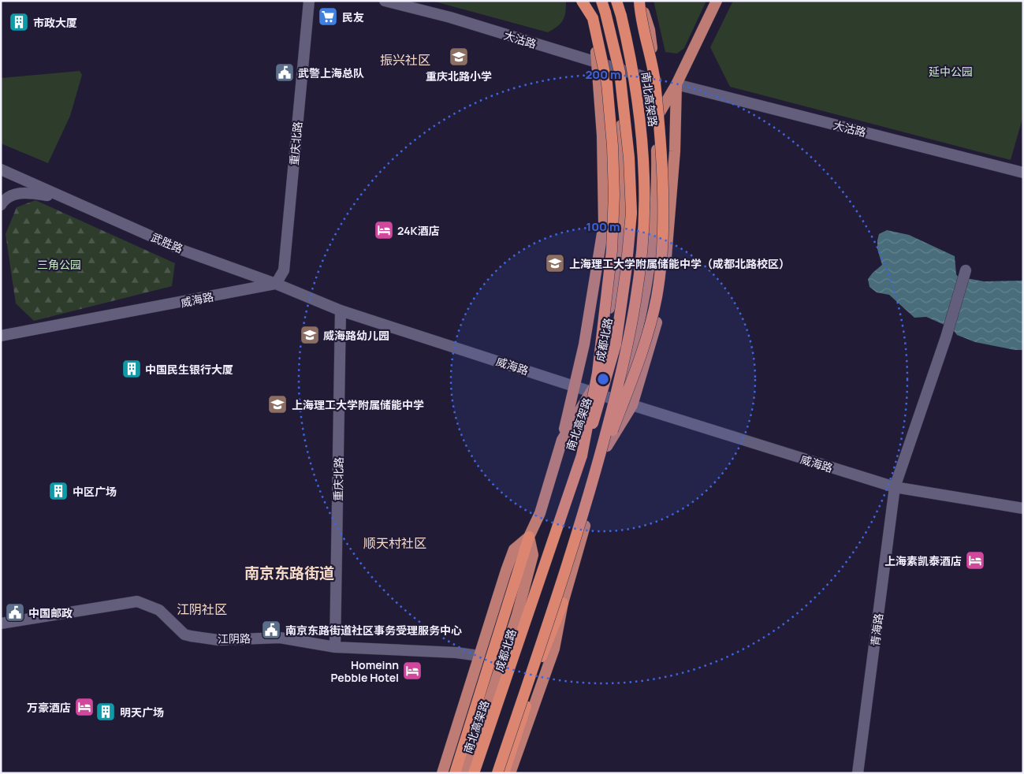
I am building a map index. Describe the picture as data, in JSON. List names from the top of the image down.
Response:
{
  "streets": {
    "highway": ["南北高架路"],
    "main road": ["成都北路"],
    "street": [
      "大沽路",
      "重庆北路",
      "武胜路",
      "威海路",
      "青海路",
      "江阴路"
    ]
  },
  "crossings": [
    ["大沽路", "成都北路"],
    ["重庆北路", "武胜路"],
    ["重庆北路", "威海路"],
    ["重庆北路", "江阴路"],
    ["武胜路", "威海路"],
    ["威海路", "成都北路"],
    ["威海路", "青海路"]
  ],
  "districts": [
    "振兴社区",
    "顺天村社区",
    "南京东路街道",
    "江阴社区"
  ],
  "parks": ["延中公园", "三角公园"],
  "places": {
    "supermarket": ["民友"],
    "building": [
      "市政大厦",
      "中国民生银行大厦",
      "中区广场",
      "明天广场"
    ],
    "school or university": [
      "重庆北路小学",
      "上海理工大学附属储能中学（成都北路校区）",
      "威海路幼儿园",
      "上海理工大学附属储能中学"
    ],
    "public building": ["武警上海总队", "中国邮政", "南京东路街道社区事务受理服务中心"],
    "hotel": [
      "24K酒店",
      "上海素凯泰酒店",
      "Homeinn Pebble Hotel",
      "万豪酒店"
    ]
  },
  "rings": ["200 m", "100 m"]
}
